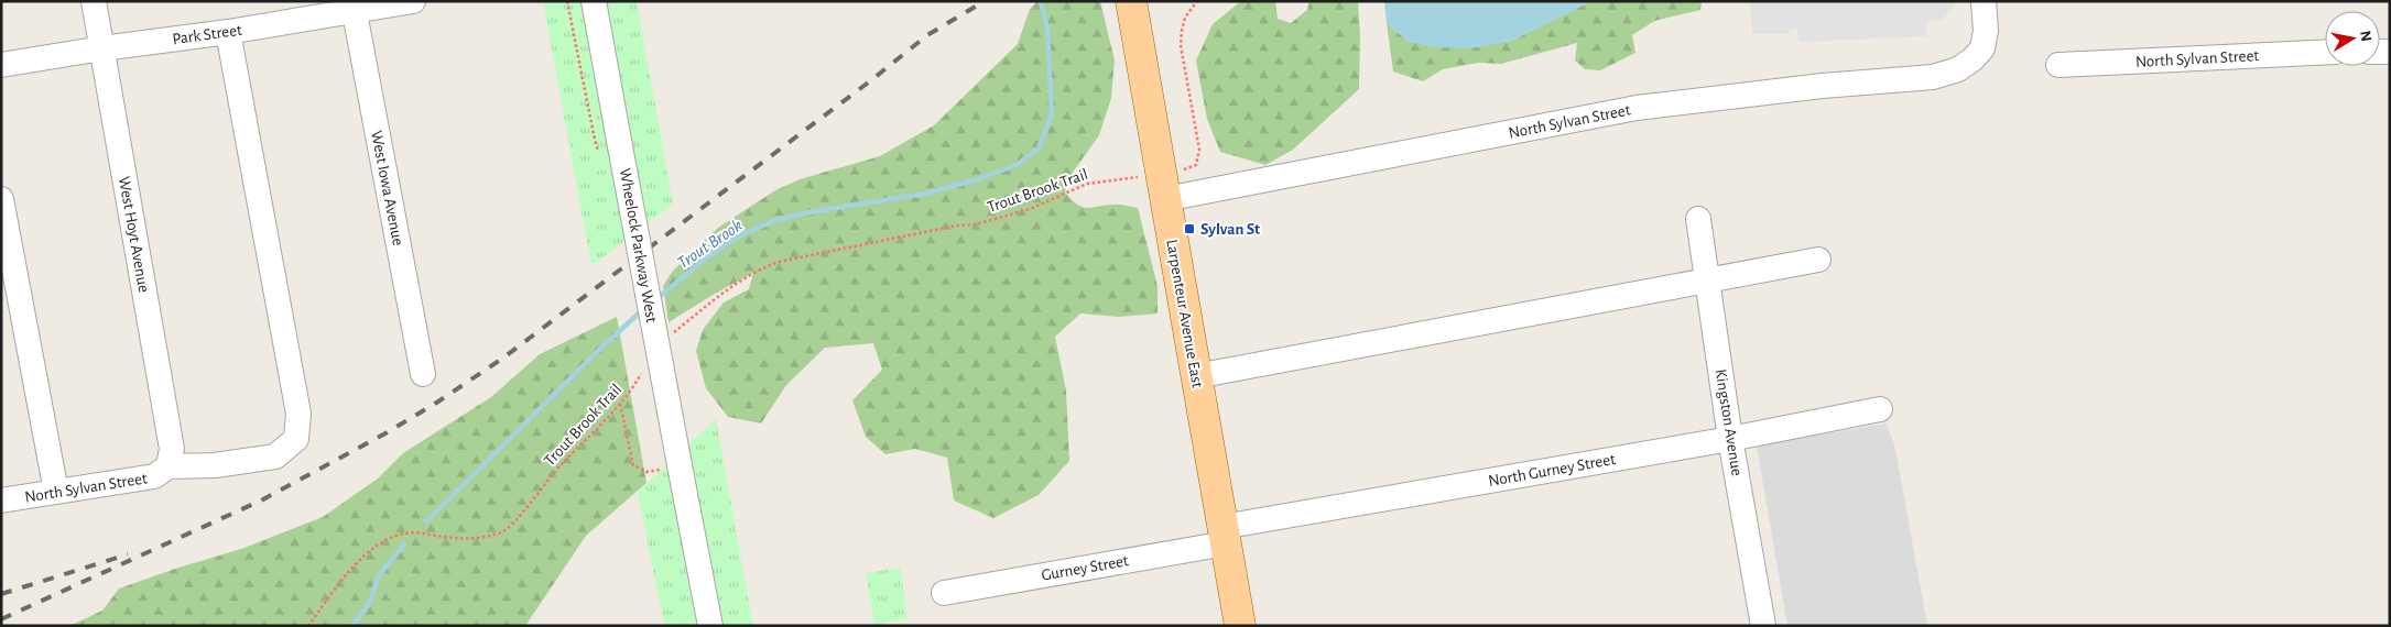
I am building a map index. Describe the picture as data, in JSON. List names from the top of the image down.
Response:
{
  "streets": {
    "main road": ["Larpenteur Avenue East"],
    "street": [
      "Park Street",
      "North Sylvan Street",
      "West Iowa Avenue",
      "West Hoyt Avenue",
      "Wheelock Parkway West",
      "Kingston Avenue",
      "North Gurney Street",
      "Gurney Street"
    ],
    "path": ["Trout Brook Trail"]
  },
  "crossings": [
    ["Park Street", "West Iowa Avenue"],
    ["Park Street", "West Hoyt Avenue"],
    ["North Sylvan Street", "West Hoyt Avenue"],
    ["North Sylvan Street", "Larpenteur Avenue East"],
    ["Larpenteur Avenue East", "North Gurney Street"],
    ["Larpenteur Avenue East", "Gurney Street"],
    ["Kingston Avenue", "North Gurney Street"],
    ["North Gurney Street", "Gurney Street"]
  ],
  "water": ["Trout Brook"],
  "places": {
    "transit": ["Sylvan St"]
  },
  "north": "right"
}
